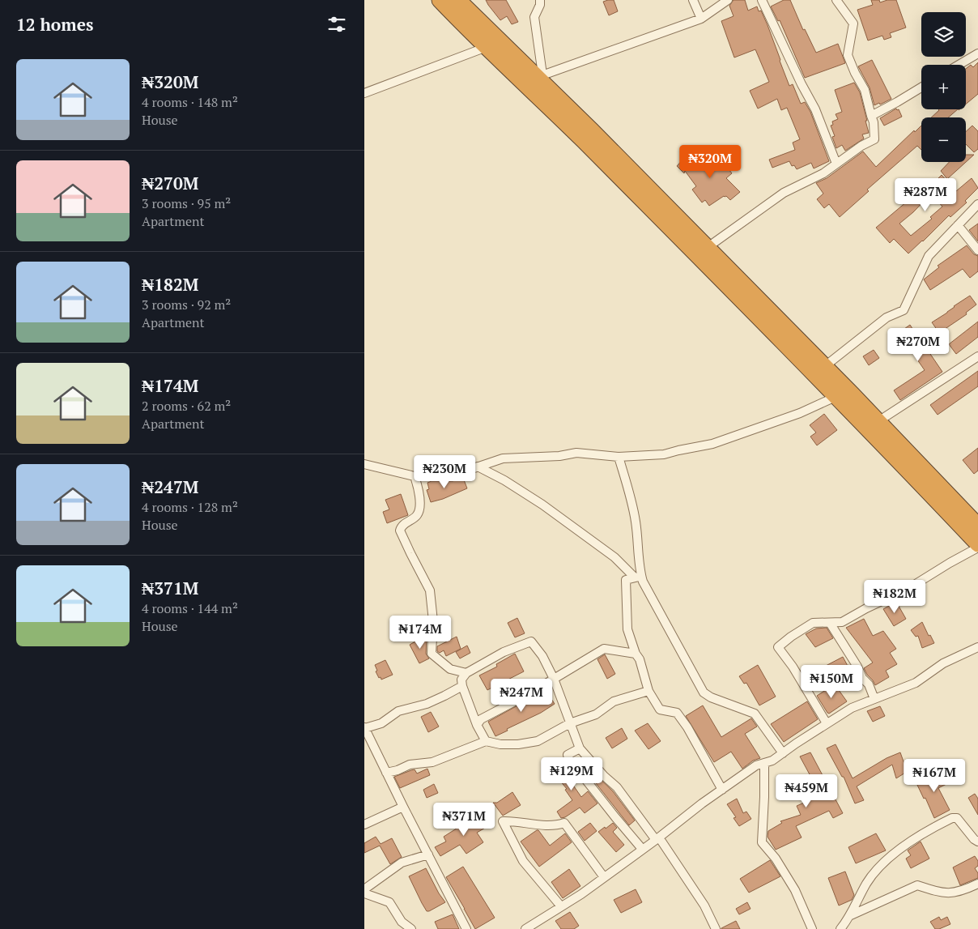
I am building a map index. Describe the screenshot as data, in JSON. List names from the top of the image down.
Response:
{
  "page": {
    "heading": "12 homes",
    "map_buttons": ["+", "−"],
    "list": [
      {
        "name": "₦320M",
        "note": "4 rooms · 148 m² · House"
      },
      {
        "name": "₦270M",
        "note": "3 rooms · 95 m² · Apartment"
      },
      {
        "name": "₦182M",
        "note": "3 rooms · 92 m² · Apartment"
      },
      {
        "name": "₦174M",
        "note": "2 rooms · 62 m² · Apartment"
      },
      {
        "name": "₦247M",
        "note": "4 rooms · 128 m² · House"
      },
      {
        "name": "₦371M",
        "note": "4 rooms · 144 m² · House"
      }
    ],
    "price": [
      "₦320M",
      "₦287M",
      "₦270M",
      "₦230M",
      "₦182M",
      "₦174M",
      "₦150M",
      "₦247M",
      "₦129M",
      "₦167M",
      "₦459M",
      "₦371M"
    ]
  }
}
